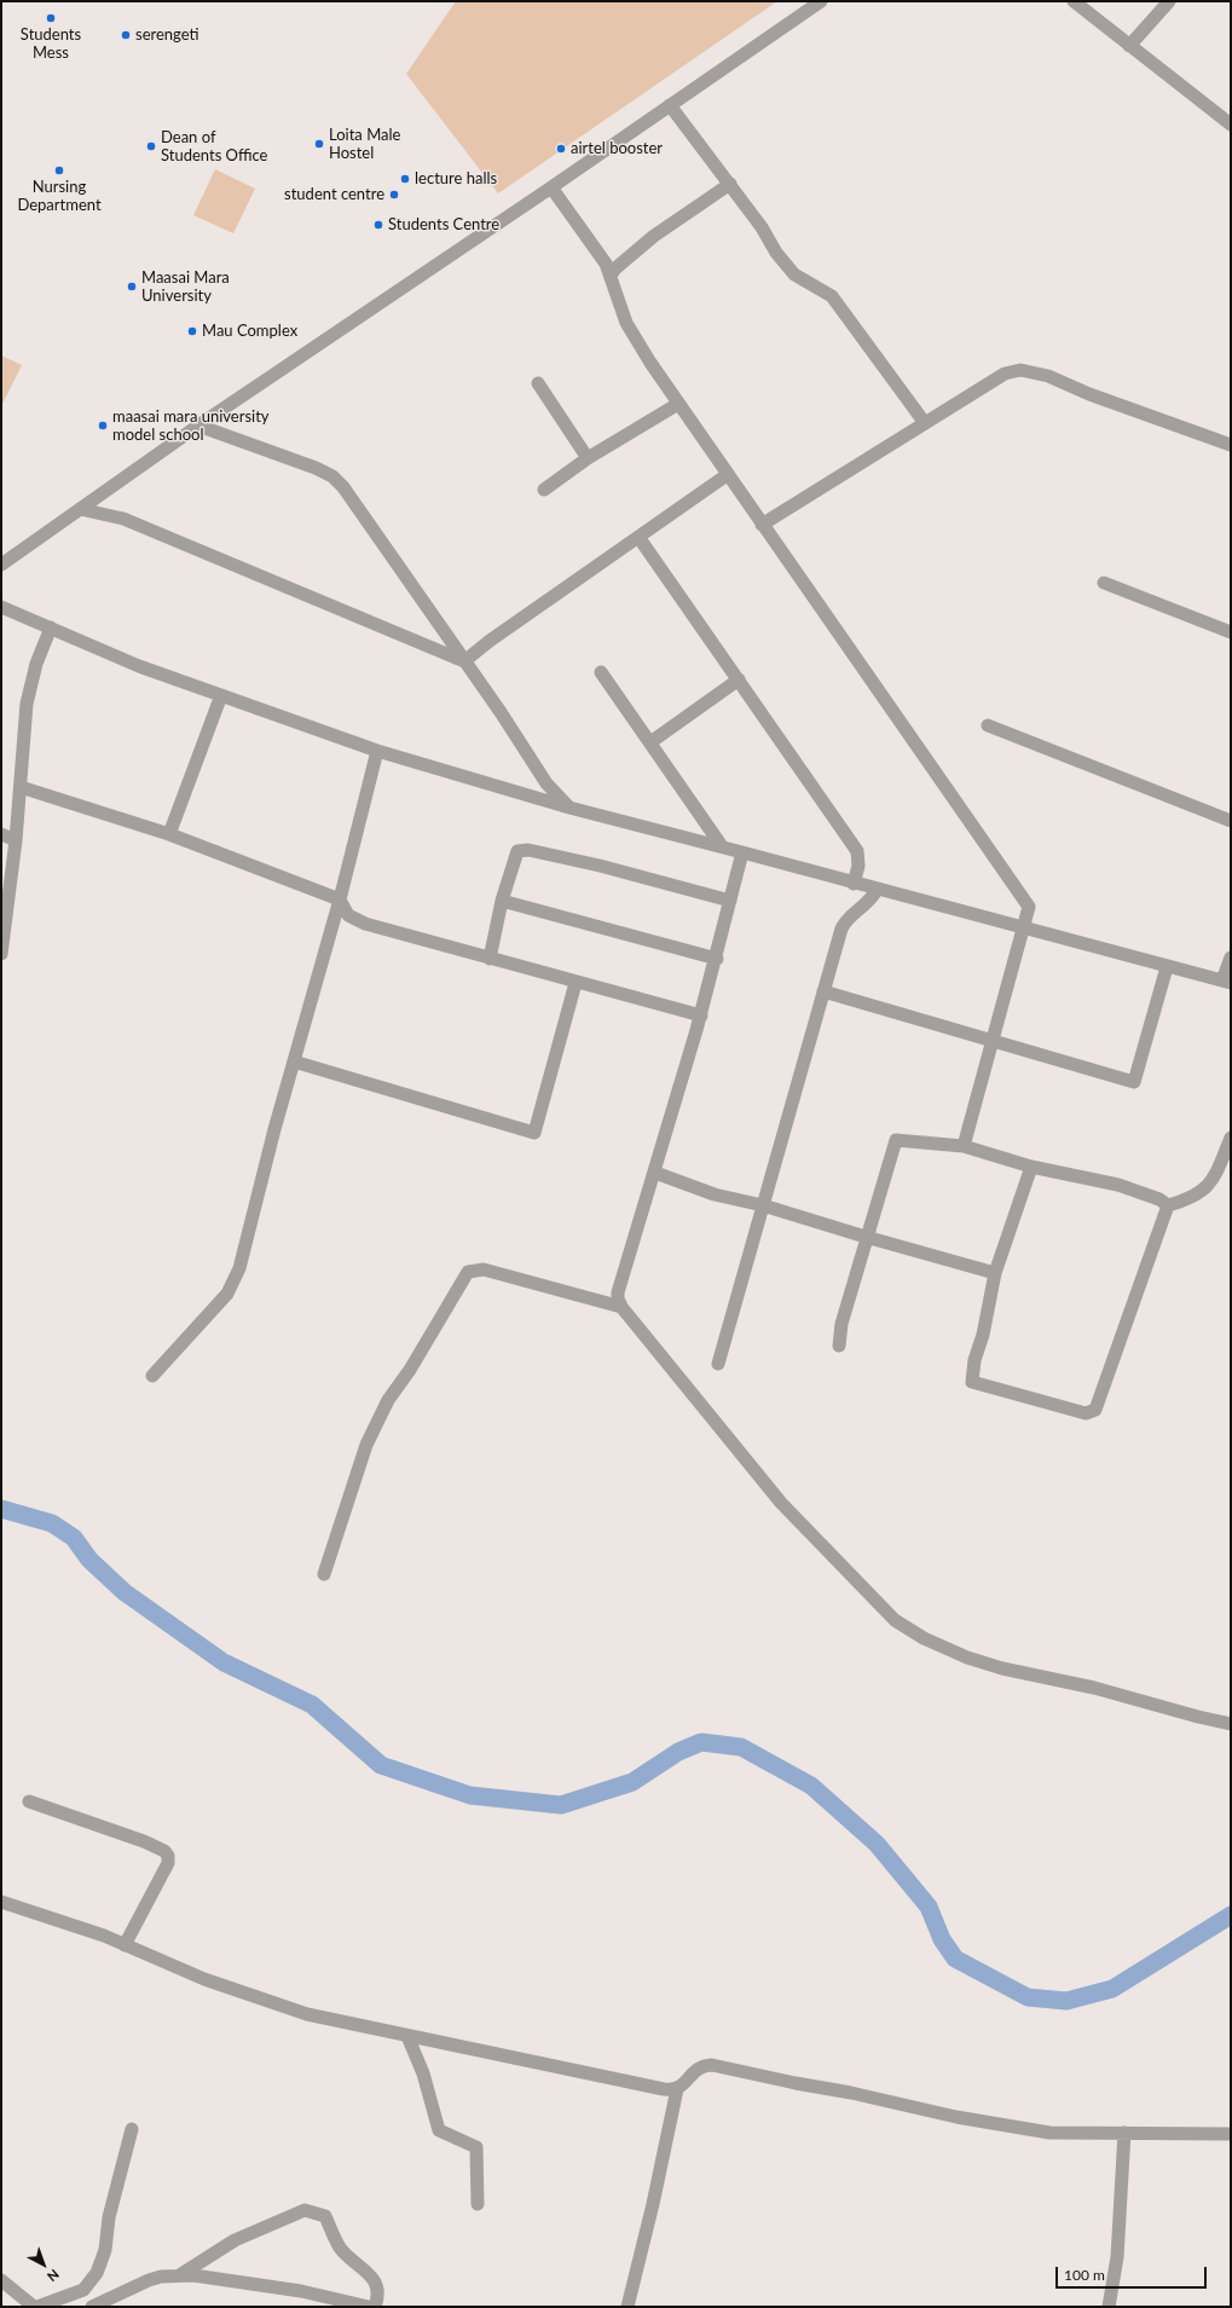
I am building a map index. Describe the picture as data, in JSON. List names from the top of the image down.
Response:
{
  "places": [
    "Students Mess",
    "serengeti",
    "Loita Male Hostel",
    "Dean of Students Office",
    "airtel booster",
    "Nursing Department",
    "lecture halls",
    "student centre",
    "Students Centre",
    "Maasai Mara University",
    "Mau Complex",
    "maasai mara university model school"
  ],
  "scale_bar": "100 m",
  "north": "bottom right"
}
